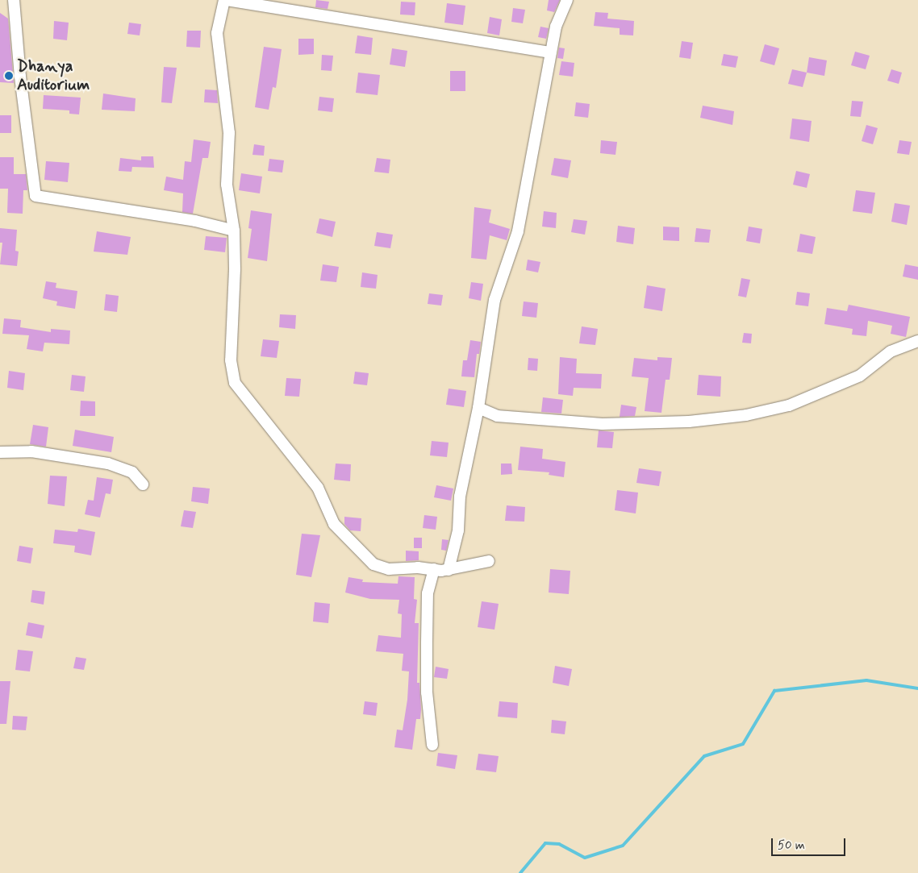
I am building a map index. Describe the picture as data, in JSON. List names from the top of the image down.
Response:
{
  "places": ["Dhanya Auditorium"],
  "scale_bar": "50 m"
}
